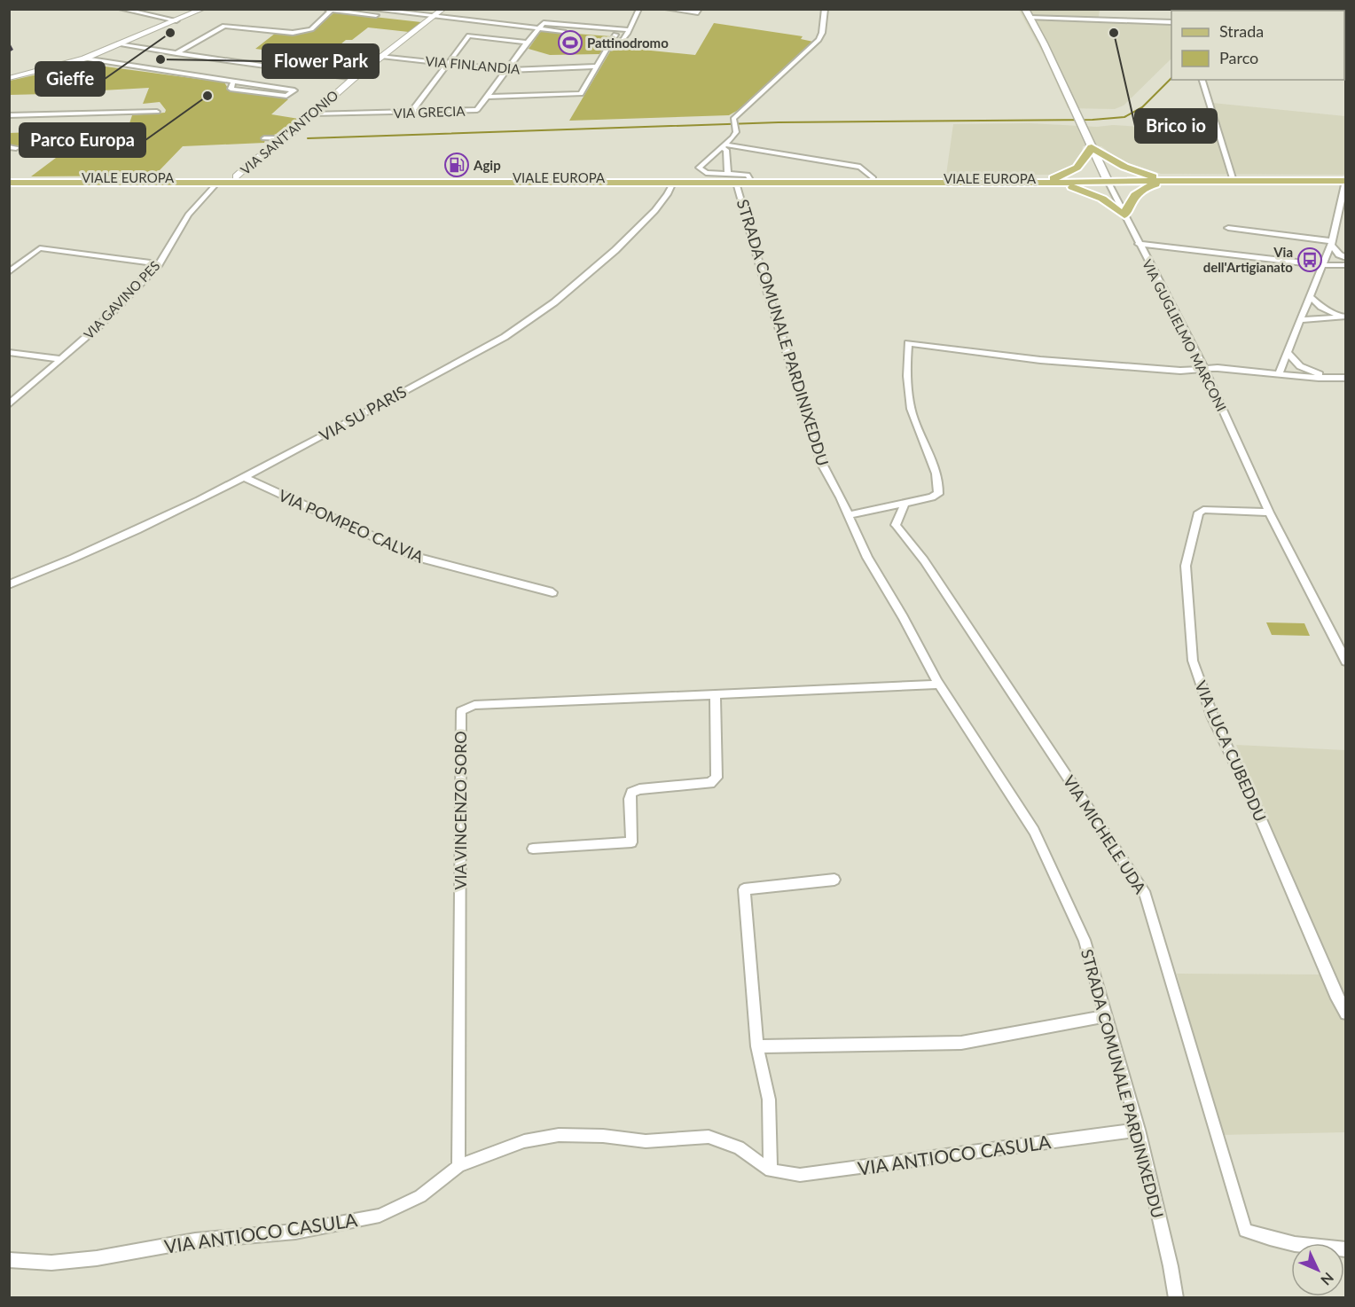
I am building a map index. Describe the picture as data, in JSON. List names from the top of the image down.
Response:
{
  "streets": {
    "main road": ["VIALE EUROPA", "VIA GUGLIELMO MARCONI"],
    "street": [
      "VIA FINLANDIA",
      "VIA GRECIA",
      "VIA SANT'ANTONIO",
      "VIA GAVINO PES",
      "STRADA COMUNALE PARDINIXEDDU",
      "VIA SU PARIS",
      "VIA POMPEO CALVIA",
      "VIA LUCA CUBEDDU",
      "VIA VINCENZO SORO",
      "VIA MICHELE UDA",
      "VIA ANTIOCO CASULA"
    ]
  },
  "crossings": [
    ["VIA FINLANDIA", "VIA GRECIA"],
    ["VIA FINLANDIA", "VIA SANT'ANTONIO"],
    ["VIA GRECIA", "VIA SANT'ANTONIO"],
    ["VIA SANT'ANTONIO", "VIALE EUROPA"],
    ["VIALE EUROPA", "VIA GAVINO PES"],
    ["VIALE EUROPA", "STRADA COMUNALE PARDINIXEDDU"],
    ["VIALE EUROPA", "VIA GUGLIELMO MARCONI"],
    ["VIALE EUROPA", "VIA SU PARIS"],
    ["STRADA COMUNALE PARDINIXEDDU", "VIA VINCENZO SORO"],
    ["STRADA COMUNALE PARDINIXEDDU", "VIA ANTIOCO CASULA"],
    ["VIA GUGLIELMO MARCONI", "VIA LUCA CUBEDDU"],
    ["VIA SU PARIS", "VIA POMPEO CALVIA"],
    ["VIA VINCENZO SORO", "VIA ANTIOCO CASULA"]
  ],
  "places": {
    "other": [
      "Gieffe",
      "Brico io",
      "Flower Park",
      "Parco Europa"
    ],
    "sports": ["Pattinodromo"],
    "fuel station": ["Agip"],
    "bus stop": ["Via dell'Artigianato"]
  },
  "legend": ["Strada", "Parco"],
  "north": "bottom right"
}
